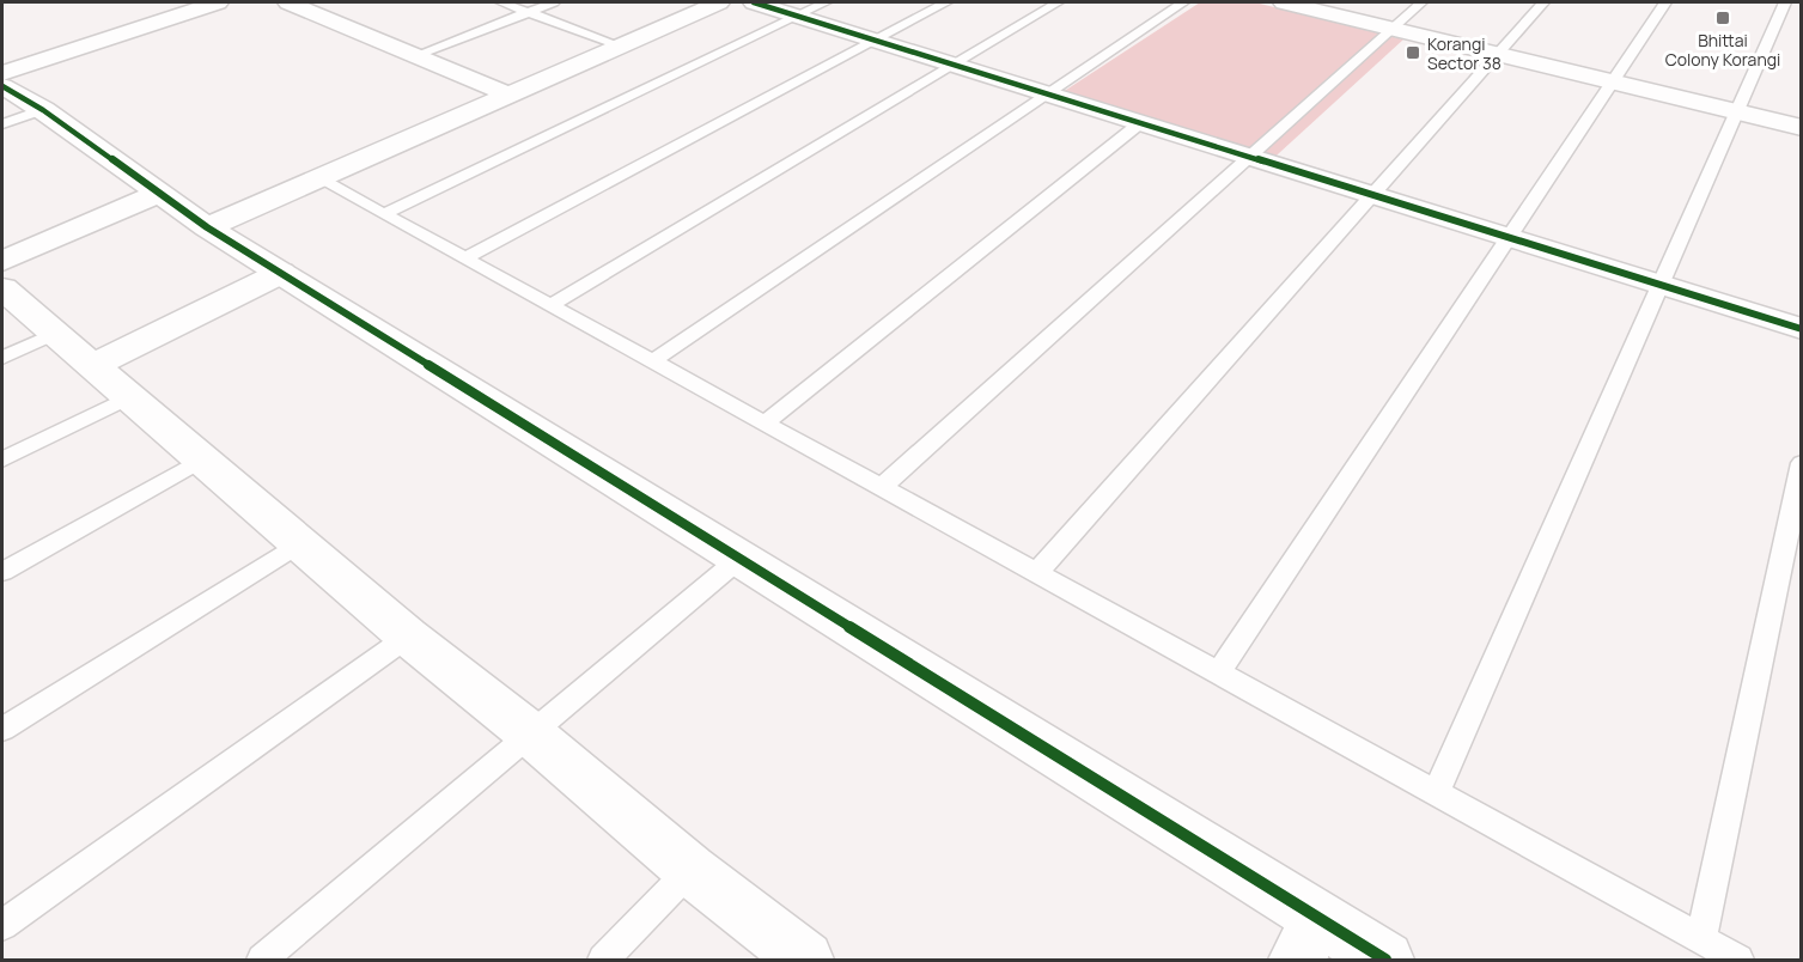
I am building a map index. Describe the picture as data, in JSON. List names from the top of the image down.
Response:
{
  "places": {
    "transit": ["Bhittai Colony Korangi", "Korangi Sector 38"]
  }
}
